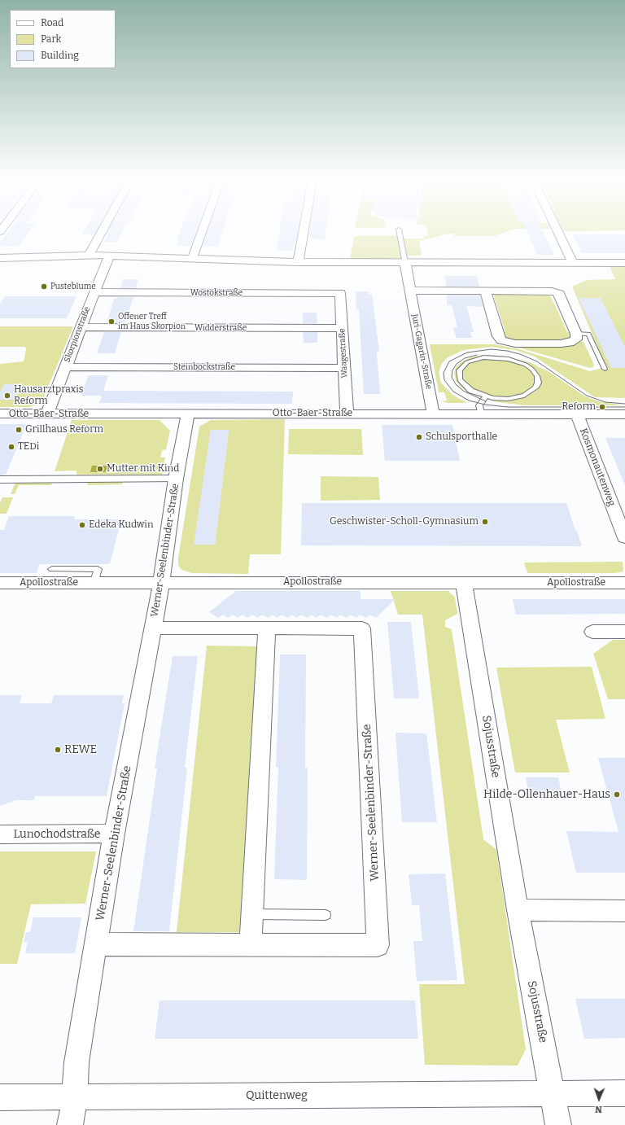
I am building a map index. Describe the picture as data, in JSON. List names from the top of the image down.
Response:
{
  "streets": {
    "street": [
      "Wostokstraße",
      "Widderstraße",
      "Skorpionstraße",
      "Juri-Gagarin-Straße",
      "Waagestraße",
      "Steinbockstraße",
      "Otto-Baer-Straße",
      "Kosmonautenweg",
      "Werner-Seelenbinder-Straße",
      "Apollostraße",
      "Sojusstraße",
      "Lunochodstraße",
      "Quittenweg"
    ]
  },
  "crossings": [
    ["Wostokstraße", "Skorpionstraße"],
    ["Wostokstraße", "Waagestraße"],
    ["Widderstraße", "Skorpionstraße"],
    ["Widderstraße", "Waagestraße"],
    ["Skorpionstraße", "Steinbockstraße"],
    ["Skorpionstraße", "Otto-Baer-Straße"],
    ["Juri-Gagarin-Straße", "Otto-Baer-Straße"],
    ["Waagestraße", "Steinbockstraße"],
    ["Waagestraße", "Otto-Baer-Straße"],
    ["Otto-Baer-Straße", "Kosmonautenweg"],
    ["Otto-Baer-Straße", "Werner-Seelenbinder-Straße"],
    ["Werner-Seelenbinder-Straße", "Apollostraße"],
    ["Werner-Seelenbinder-Straße", "Lunochodstraße"],
    ["Werner-Seelenbinder-Straße", "Quittenweg"],
    ["Apollostraße", "Sojusstraße"],
    ["Sojusstraße", "Quittenweg"]
  ],
  "places": [
    "Pusteblume",
    "Offener Treff im Haus Skorpion",
    "Hausarztpraxis Reform",
    "Reform",
    "Grillhaus Reform",
    "Schulsporthalle",
    "TEDi",
    "Mutter mit Kind",
    "Geschwister-Scholl-Gymnasium",
    "Edeka Kudwin",
    "REWE",
    "Hilde-Ollenhauer-Haus"
  ],
  "legend": ["Road", "Park", "Building"],
  "north": "bottom"
}
